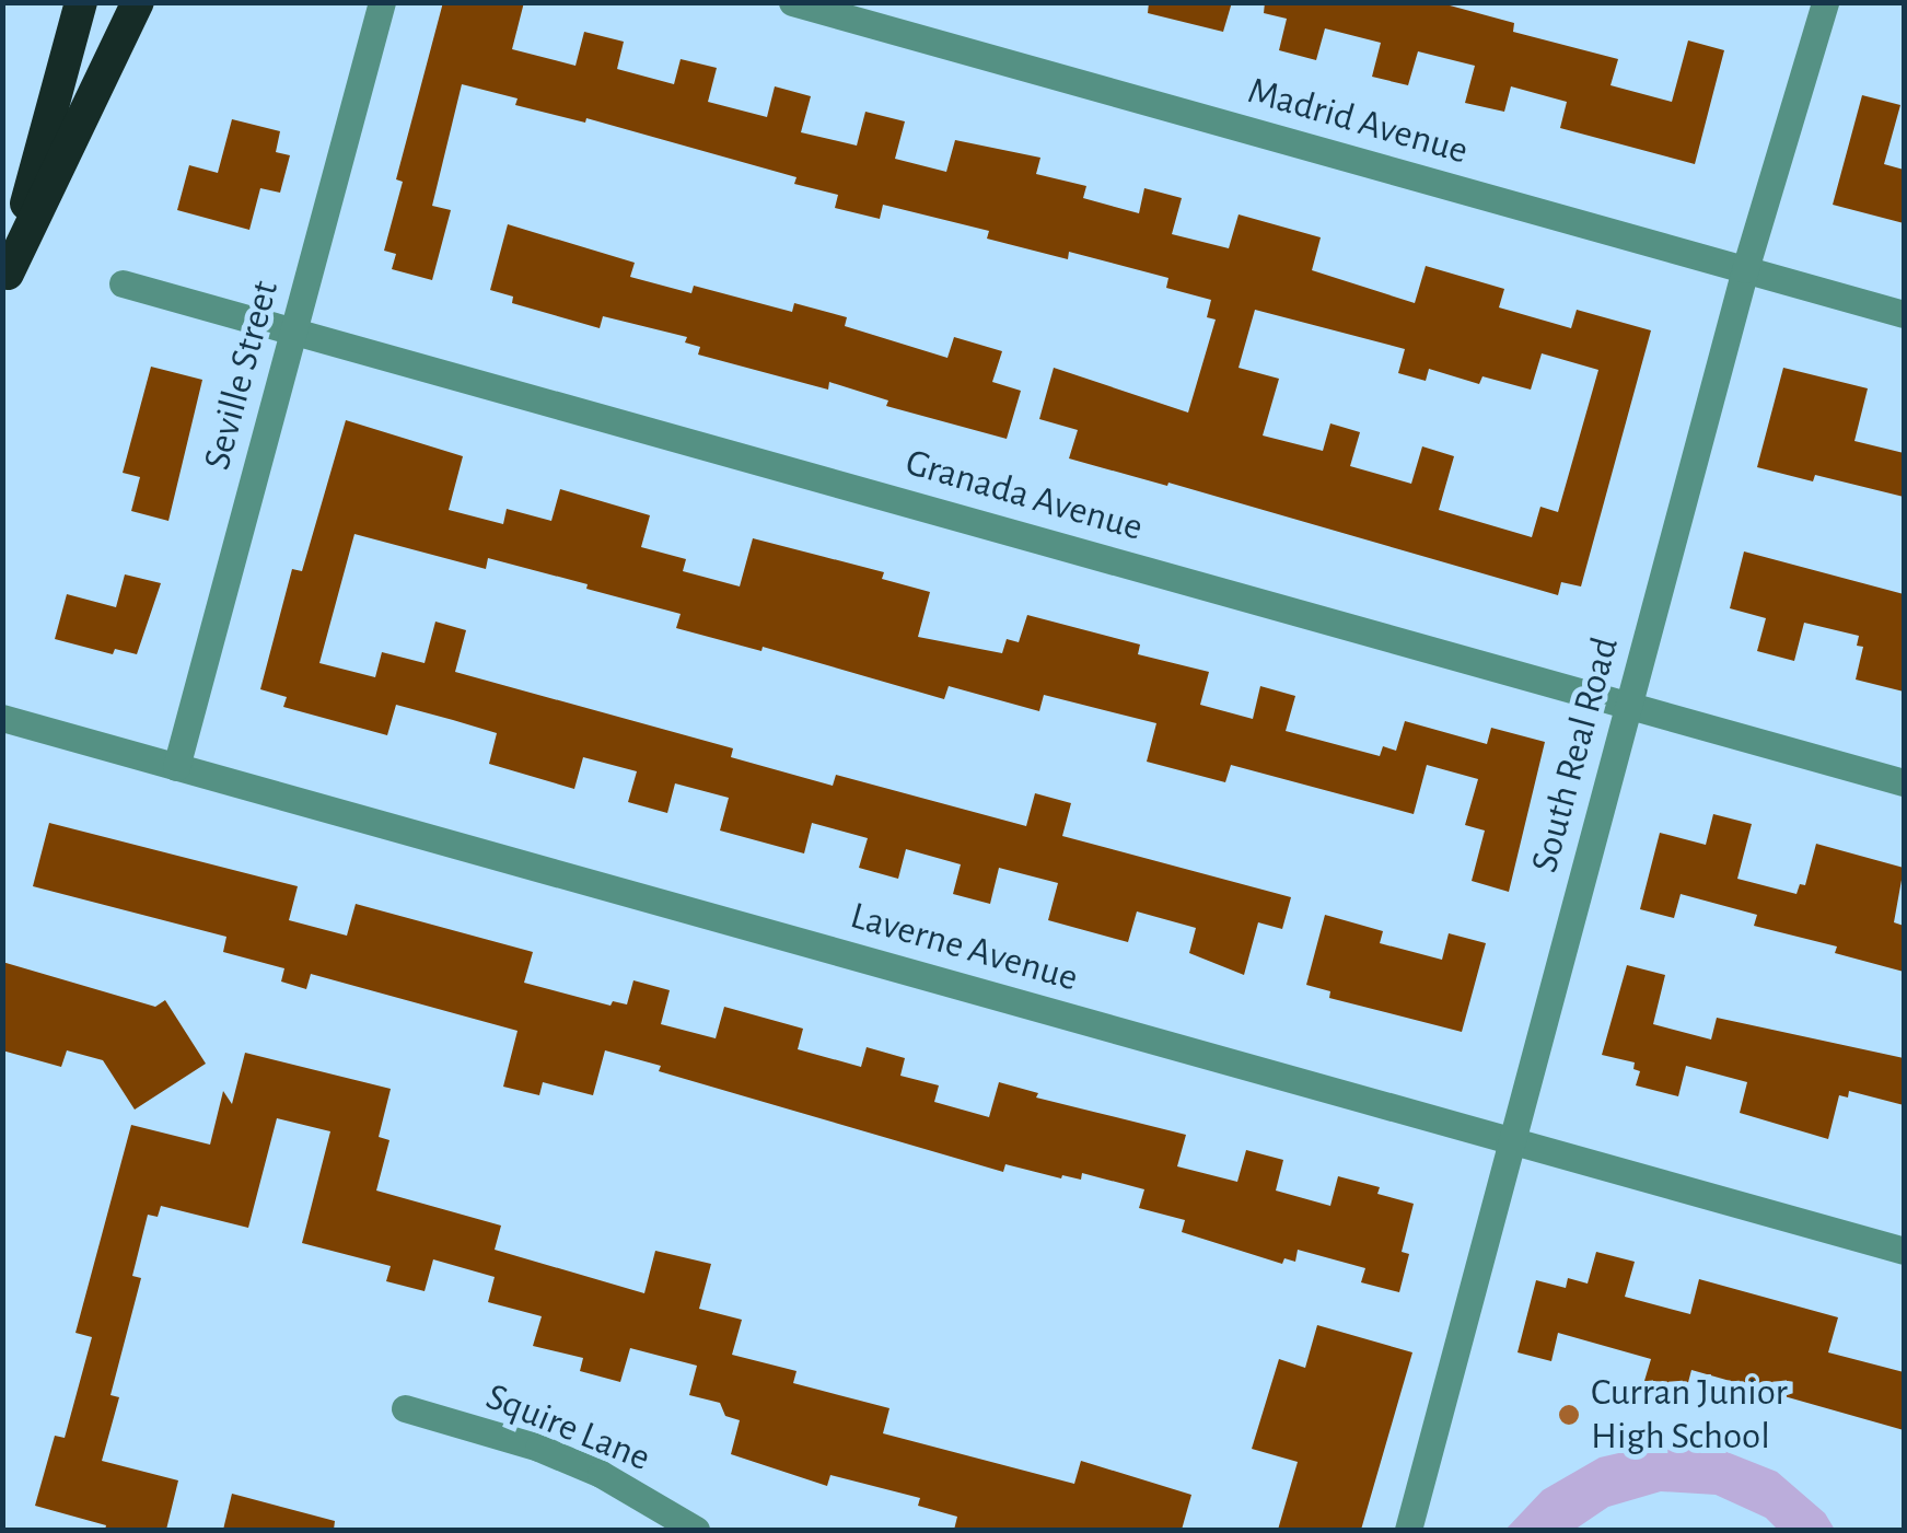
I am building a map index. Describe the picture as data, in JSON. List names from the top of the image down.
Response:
{
  "streets": {
    "street": [
      "Madrid Avenue",
      "Seville Street",
      "Granada Avenue",
      "South Real Road",
      "Laverne Avenue",
      "Squire Lane"
    ]
  },
  "crossings": [
    ["Madrid Avenue", "South Real Road"],
    ["Seville Street", "Granada Avenue"],
    ["Seville Street", "Laverne Avenue"],
    ["Granada Avenue", "South Real Road"],
    ["South Real Road", "Laverne Avenue"]
  ],
  "places": ["Curran Junior High School"]
}
